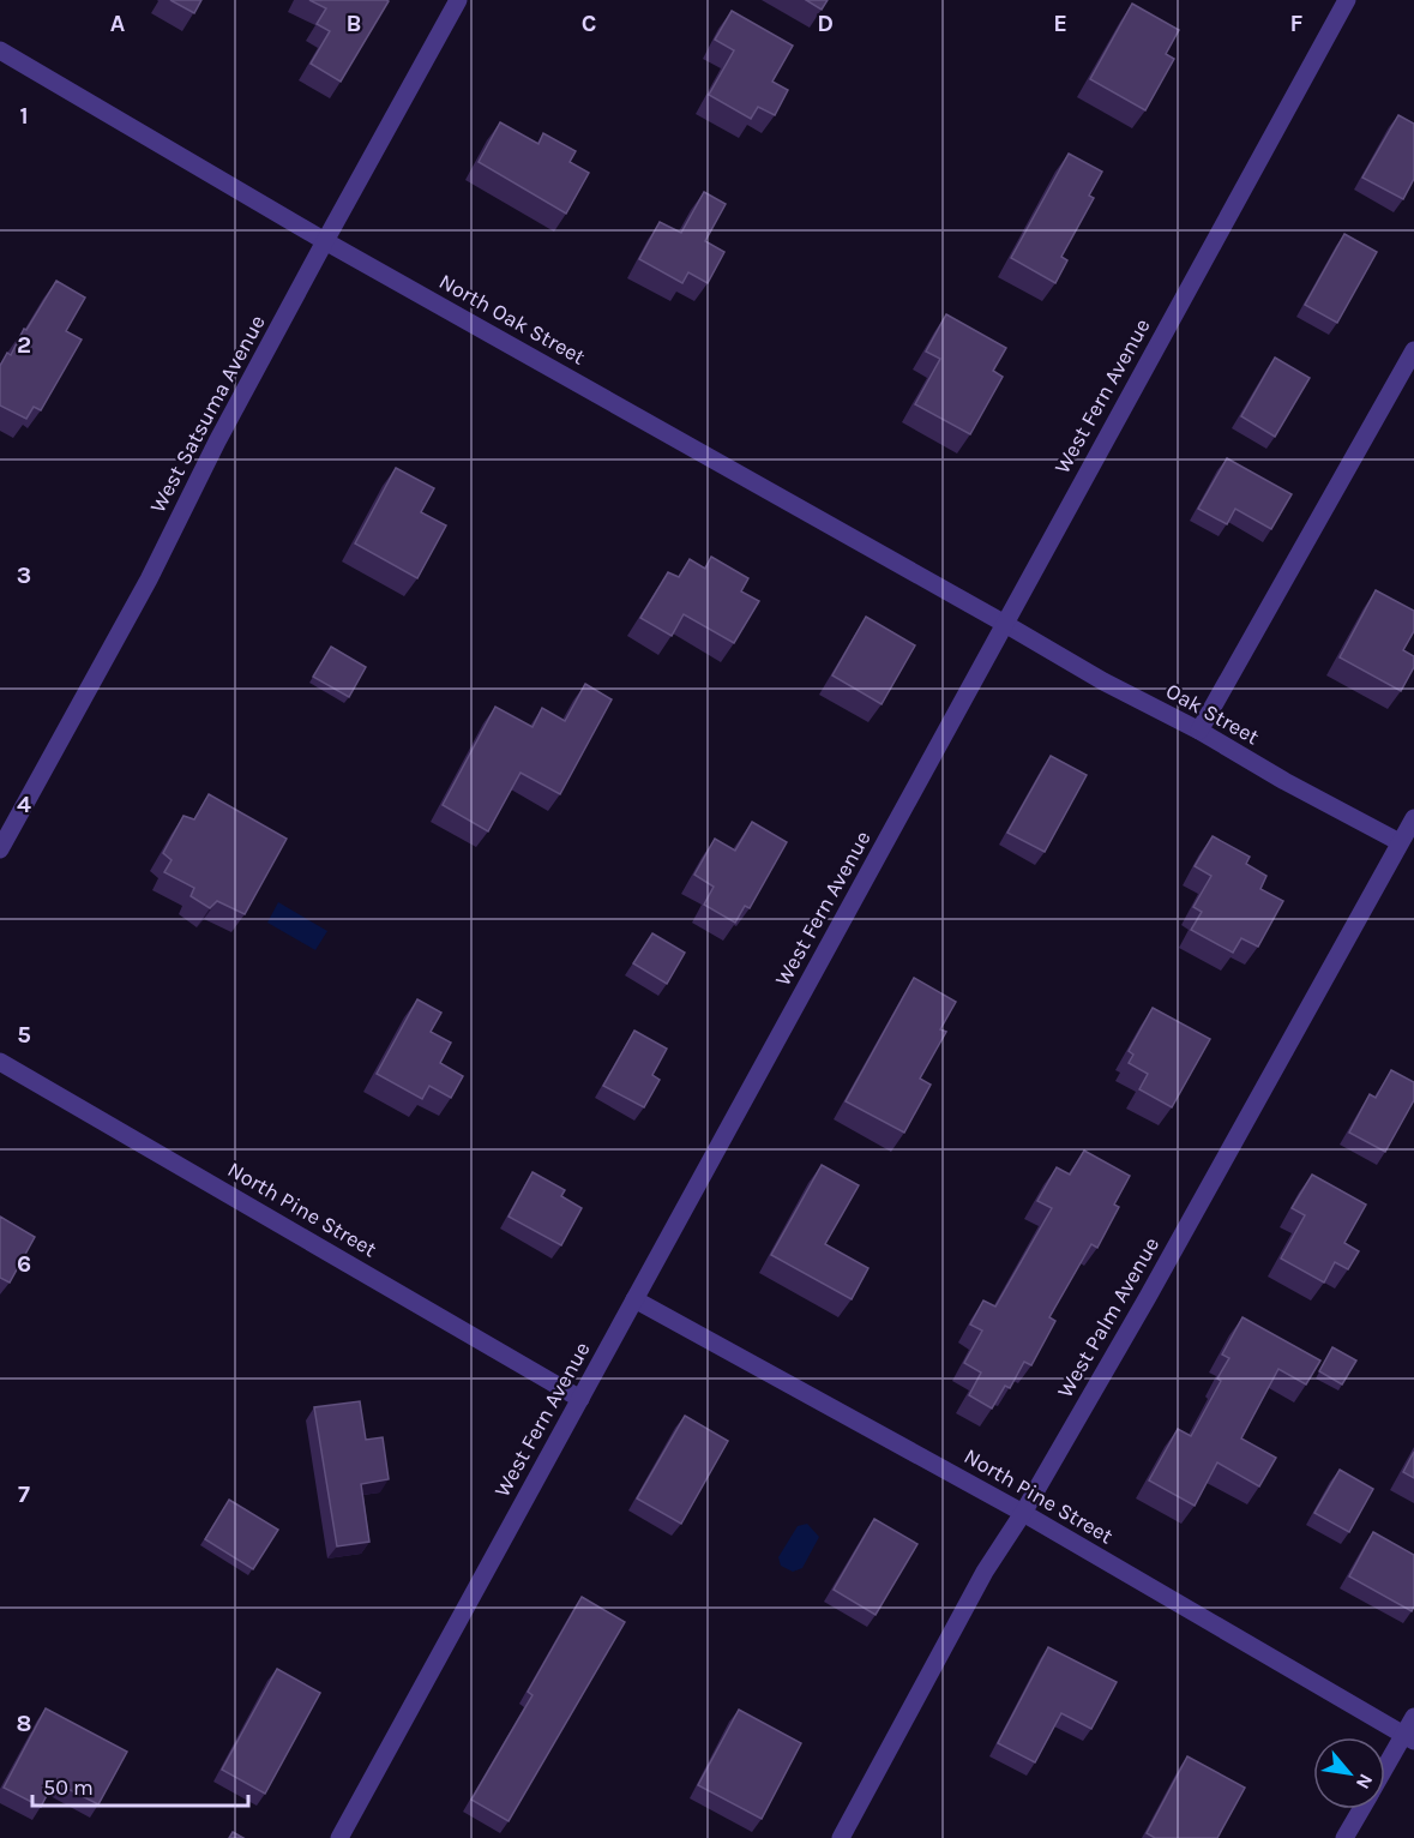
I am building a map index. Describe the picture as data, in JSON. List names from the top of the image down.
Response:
{
  "streets": {
    "street": [
      "North Oak Street",
      "West Fern Avenue",
      "West Satsuma Avenue",
      "Oak Street",
      "North Pine Street",
      "West Palm Avenue"
    ]
  },
  "crossings": [
    ["North Oak Street", "West Fern Avenue"],
    ["North Oak Street", "West Satsuma Avenue"],
    ["North Oak Street", "Oak Street"],
    ["West Fern Avenue", "Oak Street"],
    ["West Fern Avenue", "North Pine Street"],
    ["Oak Street", "West Palm Avenue"],
    ["North Pine Street", "West Palm Avenue"]
  ],
  "scale_bar": "50 m",
  "north": "bottom right",
  "grid": {
    "columns": [
      "A",
      "B",
      "C",
      "D",
      "E",
      "F"
    ],
    "rows": [
      "1",
      "2",
      "3",
      "4",
      "5",
      "6",
      "7",
      "8"
    ]
  }
}
